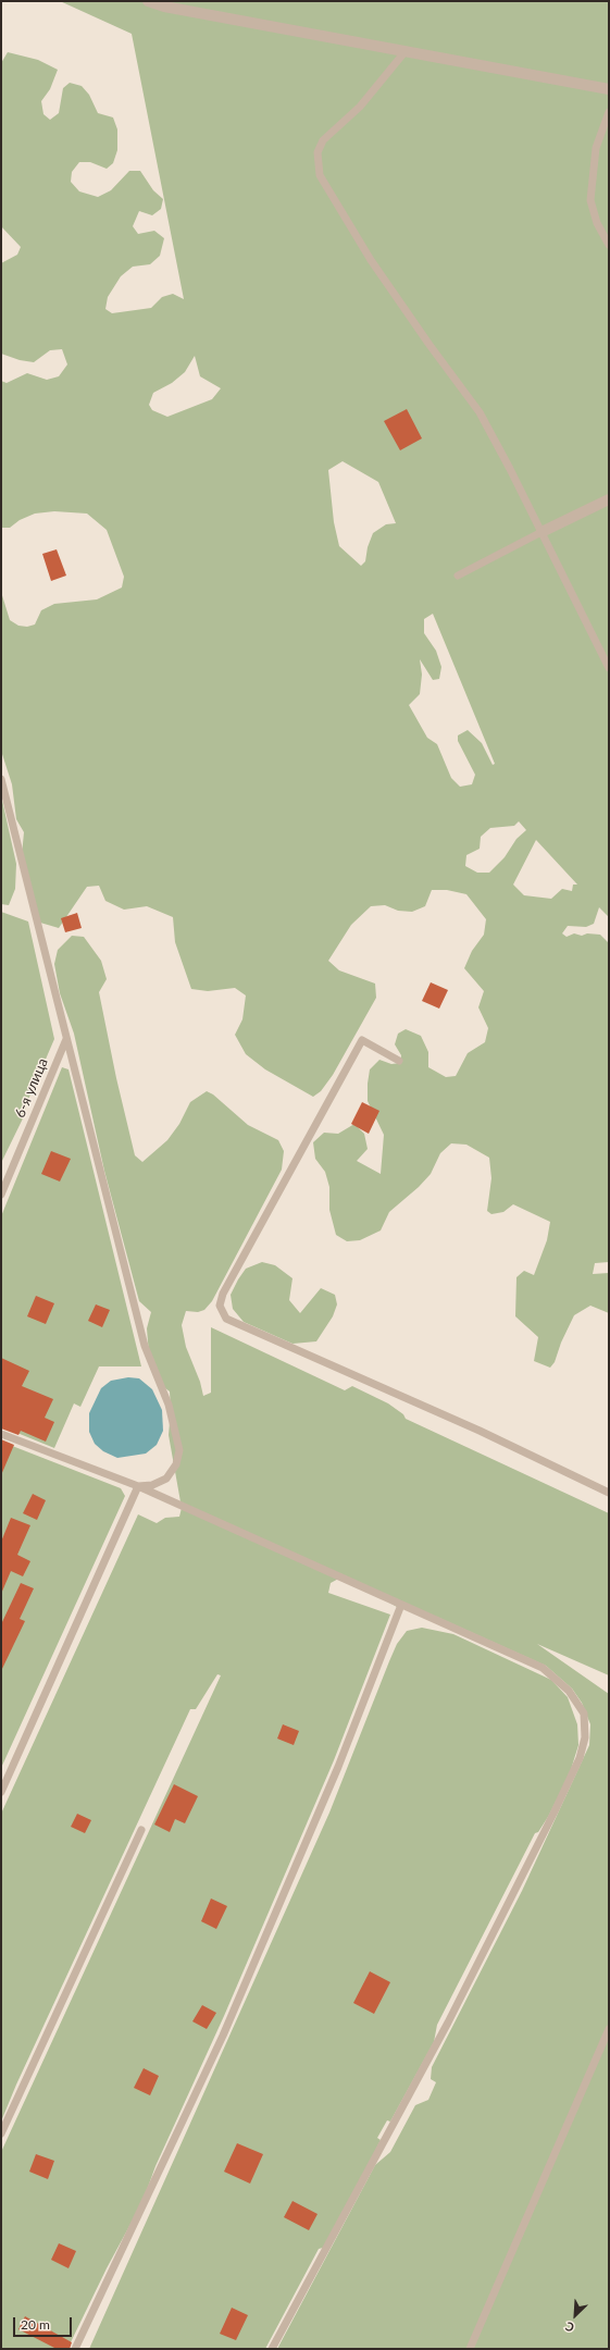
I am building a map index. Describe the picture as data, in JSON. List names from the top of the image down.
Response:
{
  "streets": {
    "lane": ["6-я улица"]
  },
  "scale_bar": "20 m",
  "north": "bottom left"
}
